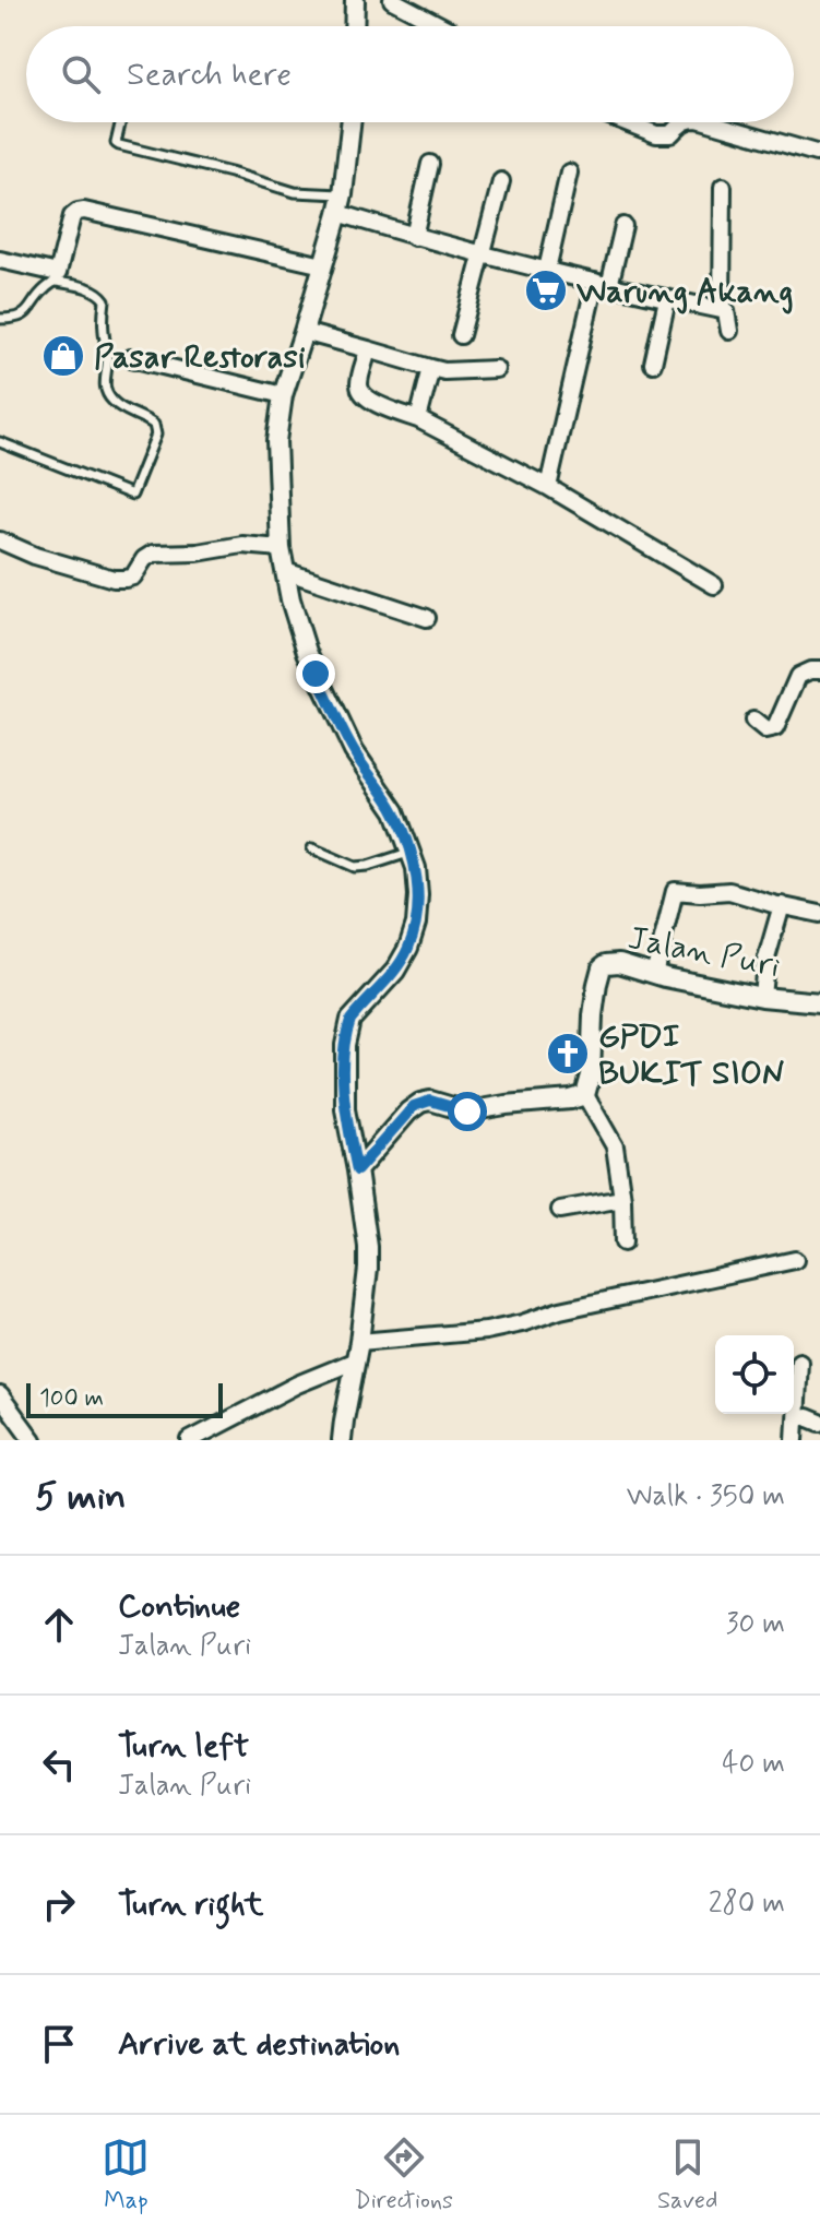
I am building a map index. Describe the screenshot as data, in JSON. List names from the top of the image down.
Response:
{
  "streets": {
    "street": ["Jalan Puri"]
  },
  "places": {
    "supermarket": ["Warung Akang"],
    "shop": ["Pasar Restorasi"],
    "church": ["GPDI BUKIT SION"]
  },
  "scale_bar": "100 m",
  "page": {
    "search": "Search here",
    "scale": "100 m",
    "heading": ["5 min", "Walk · 350 m"],
    "list": [
      ["Continue", "Jalan Puri", "30 m"],
      ["Turn left", "Jalan Puri", "40 m"],
      ["Turn right", "280 m"],
      "Arrive at destination"
    ],
    "nav": ["Map", "Directions", "Saved"]
  }
}
